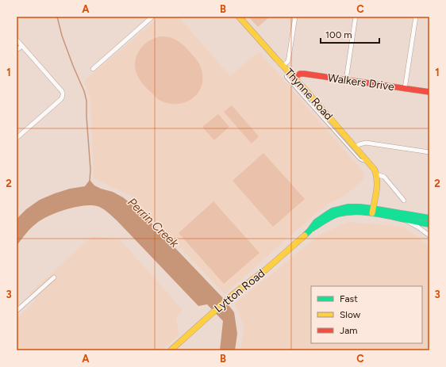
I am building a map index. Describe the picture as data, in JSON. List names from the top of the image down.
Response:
{
  "streets": {
    "main road": ["Walkers Drive", "Thynne Road", "Lytton Road"]
  },
  "crossings": [
    ["Walkers Drive", "Thynne Road"]
  ],
  "water": ["Perrin Creek"],
  "legend": ["Fast", "Slow", "Jam"],
  "scale_bar": "100 m",
  "grid": {
    "columns": ["A", "B", "C"],
    "rows": ["1", "2", "3"]
  }
}
